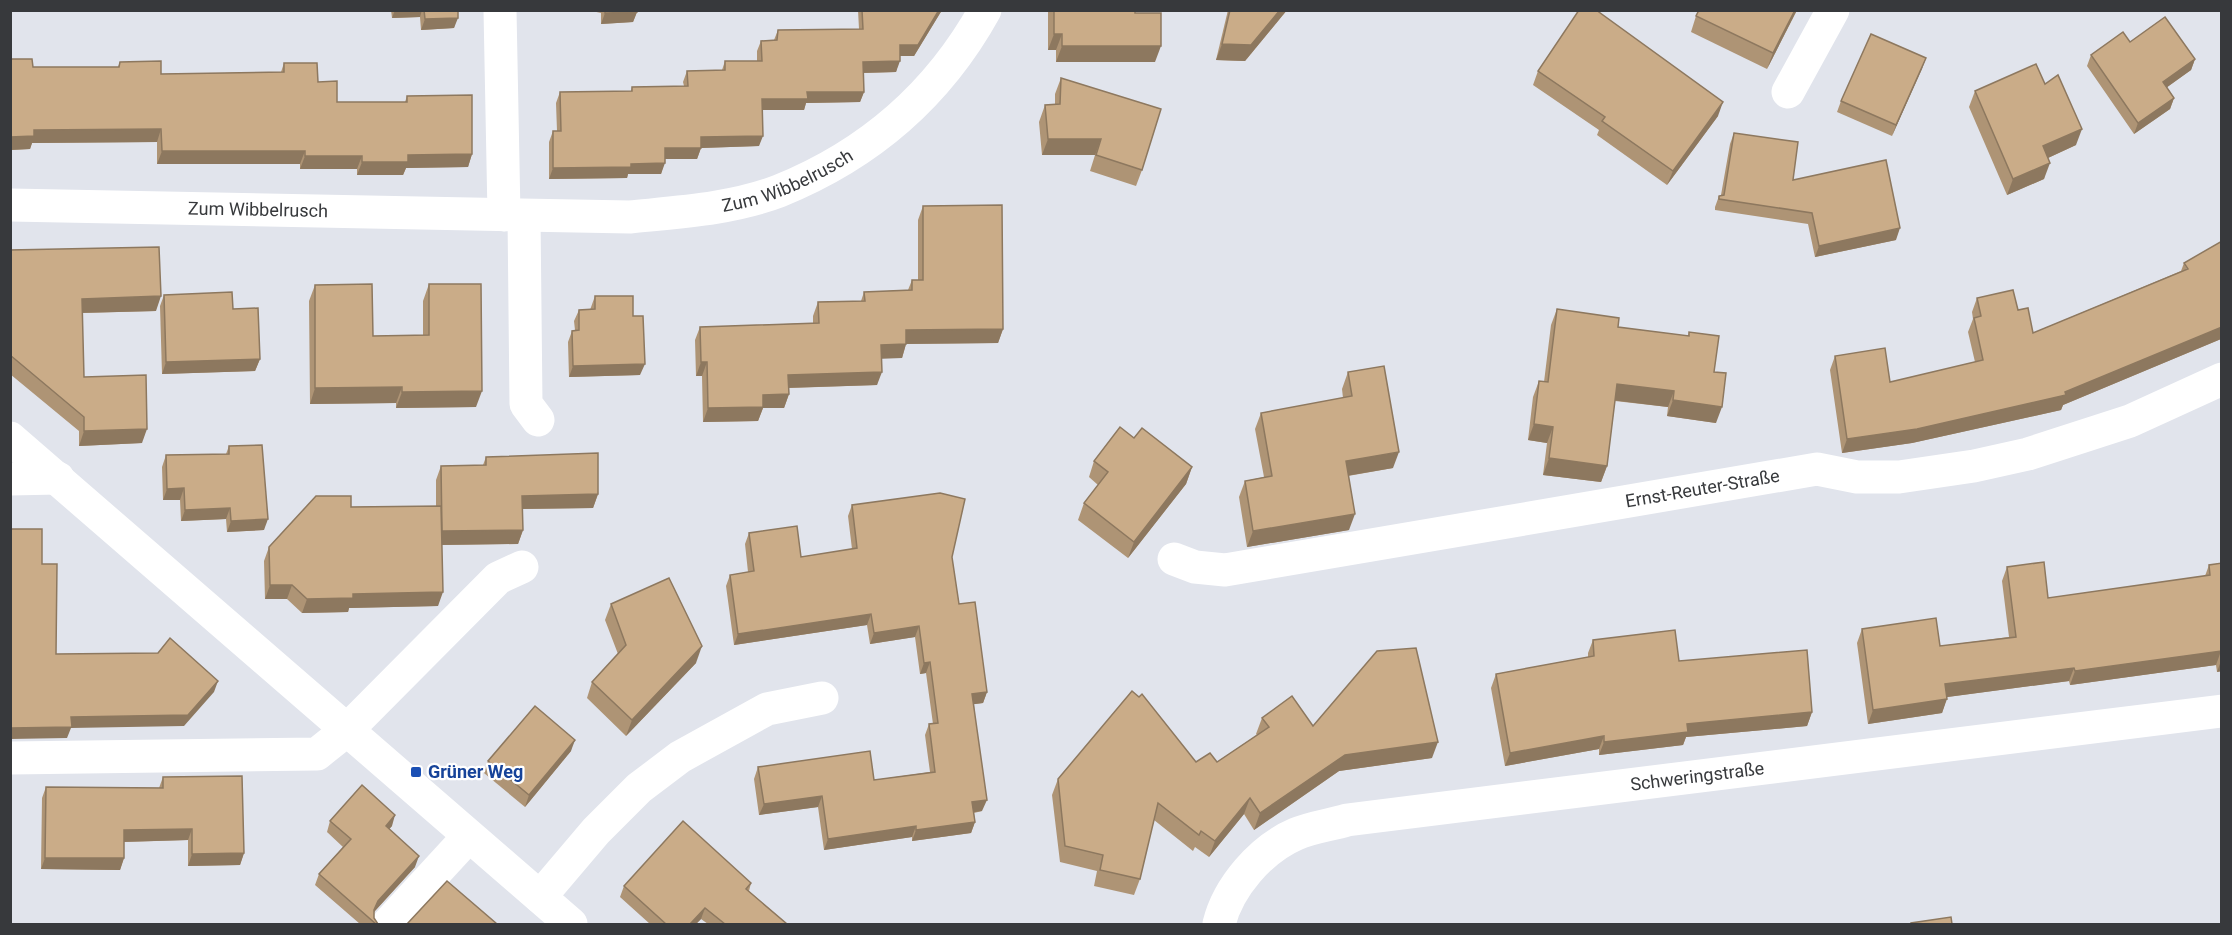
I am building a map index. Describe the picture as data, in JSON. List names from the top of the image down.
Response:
{
  "streets": {
    "street": ["Zum Wibbelrusch", "Ernst-Reuter-Straße", "Schweringstraße"]
  },
  "places": {
    "transit": ["Grüner Weg"]
  }
}
